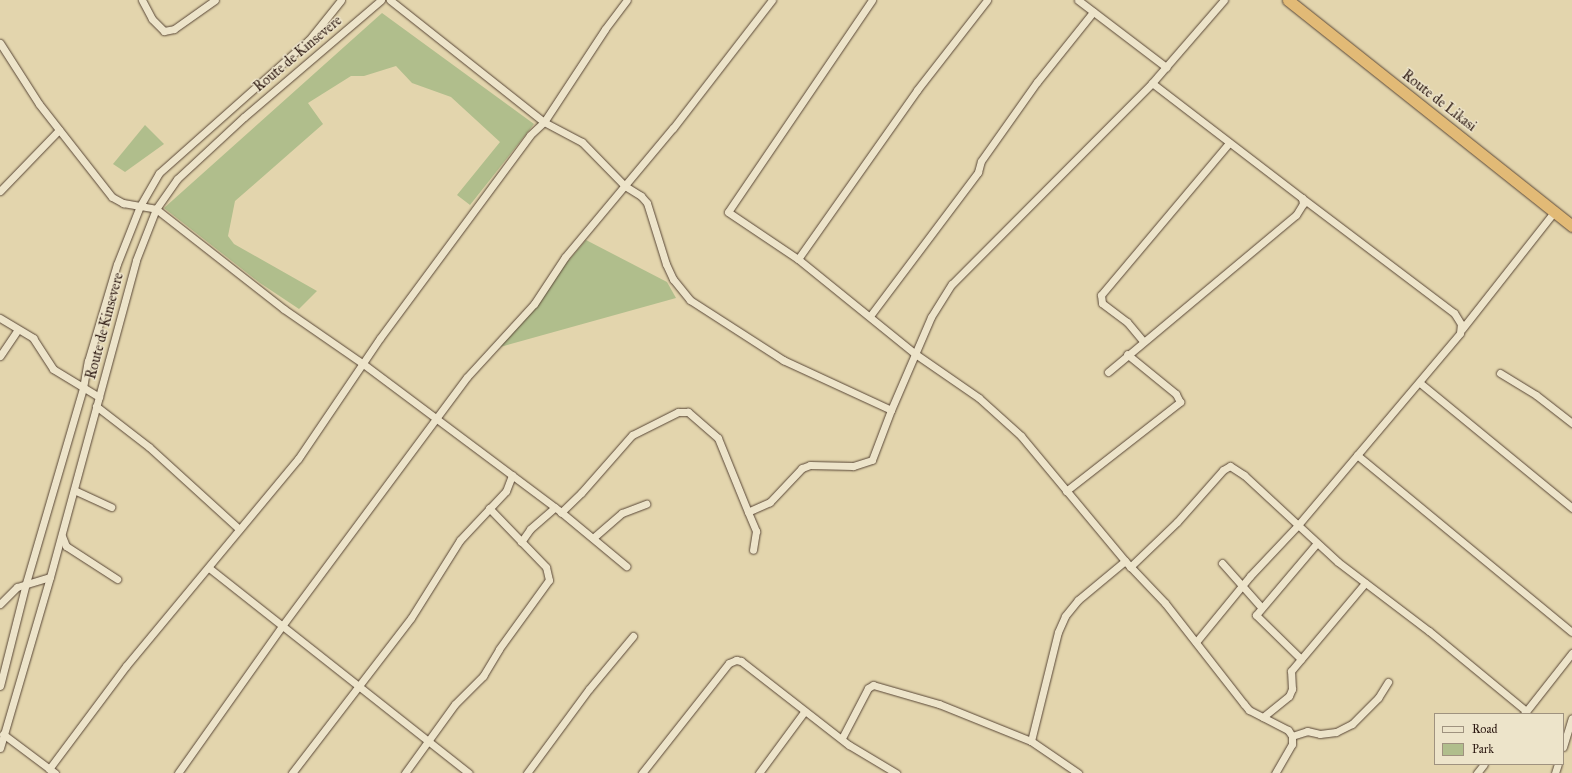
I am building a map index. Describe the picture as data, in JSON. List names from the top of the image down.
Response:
{
  "streets": {
    "highway": ["Route de Likasi"],
    "street": ["Route de Kinsevere"]
  },
  "legend": ["Road", "Park"]
}
